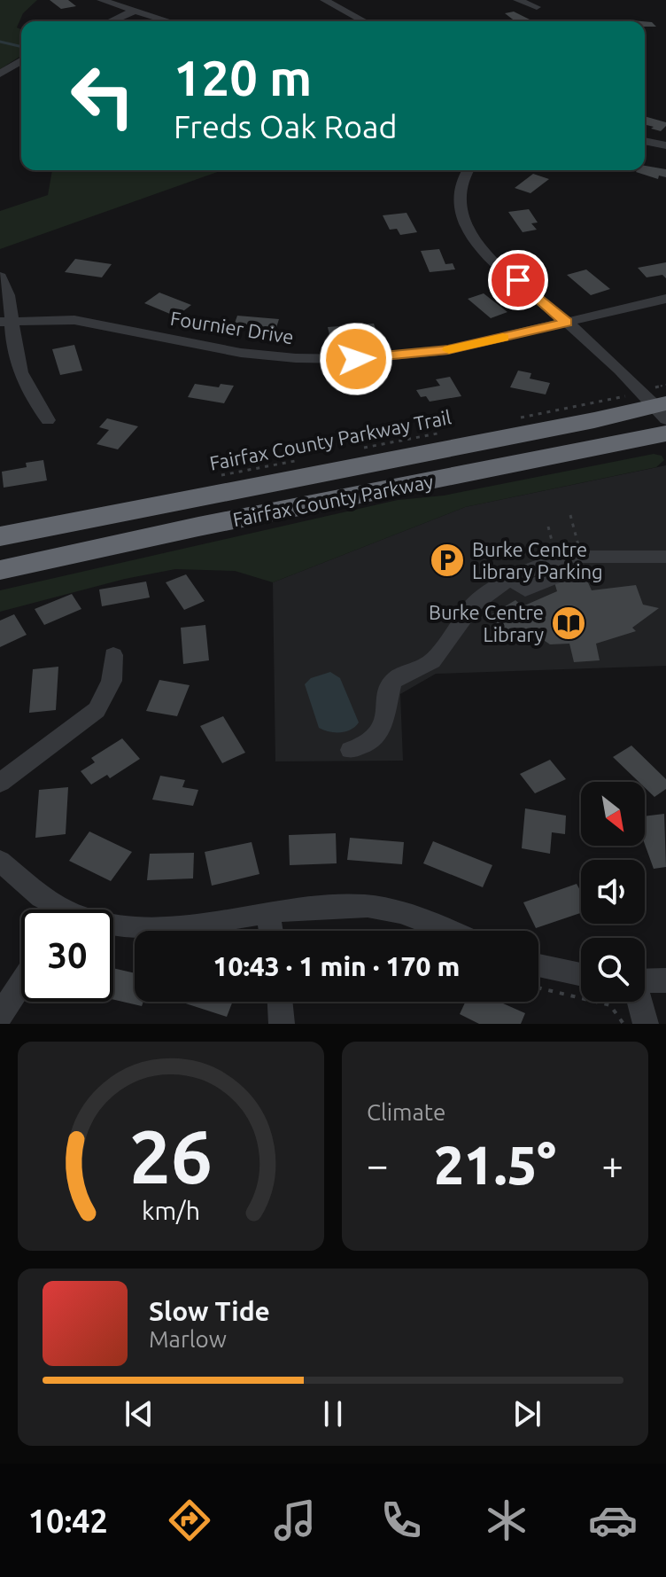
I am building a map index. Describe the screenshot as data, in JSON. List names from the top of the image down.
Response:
{
  "streets": {
    "highway": ["Fairfax County Parkway"],
    "street": ["Fournier Drive"],
    "path": ["Fairfax County Parkway Trail"]
  },
  "places": {
    "parking": ["Burke Centre Library Parking"],
    "library": ["Burke Centre Library"]
  },
  "north": "bottom right",
  "page": {
    "turn": ["120 m", "Freds Oak Road"],
    "limit": "30",
    "trip": "10:43 · 1 min · 170 m",
    "tile": "Climate",
    "heat": ["−", "21.5°", "+"],
    "song": ["Slow Tide", "Marlow"],
    "tabs": "10:42",
    "gauge": ["26", "km/h"]
  }
}
